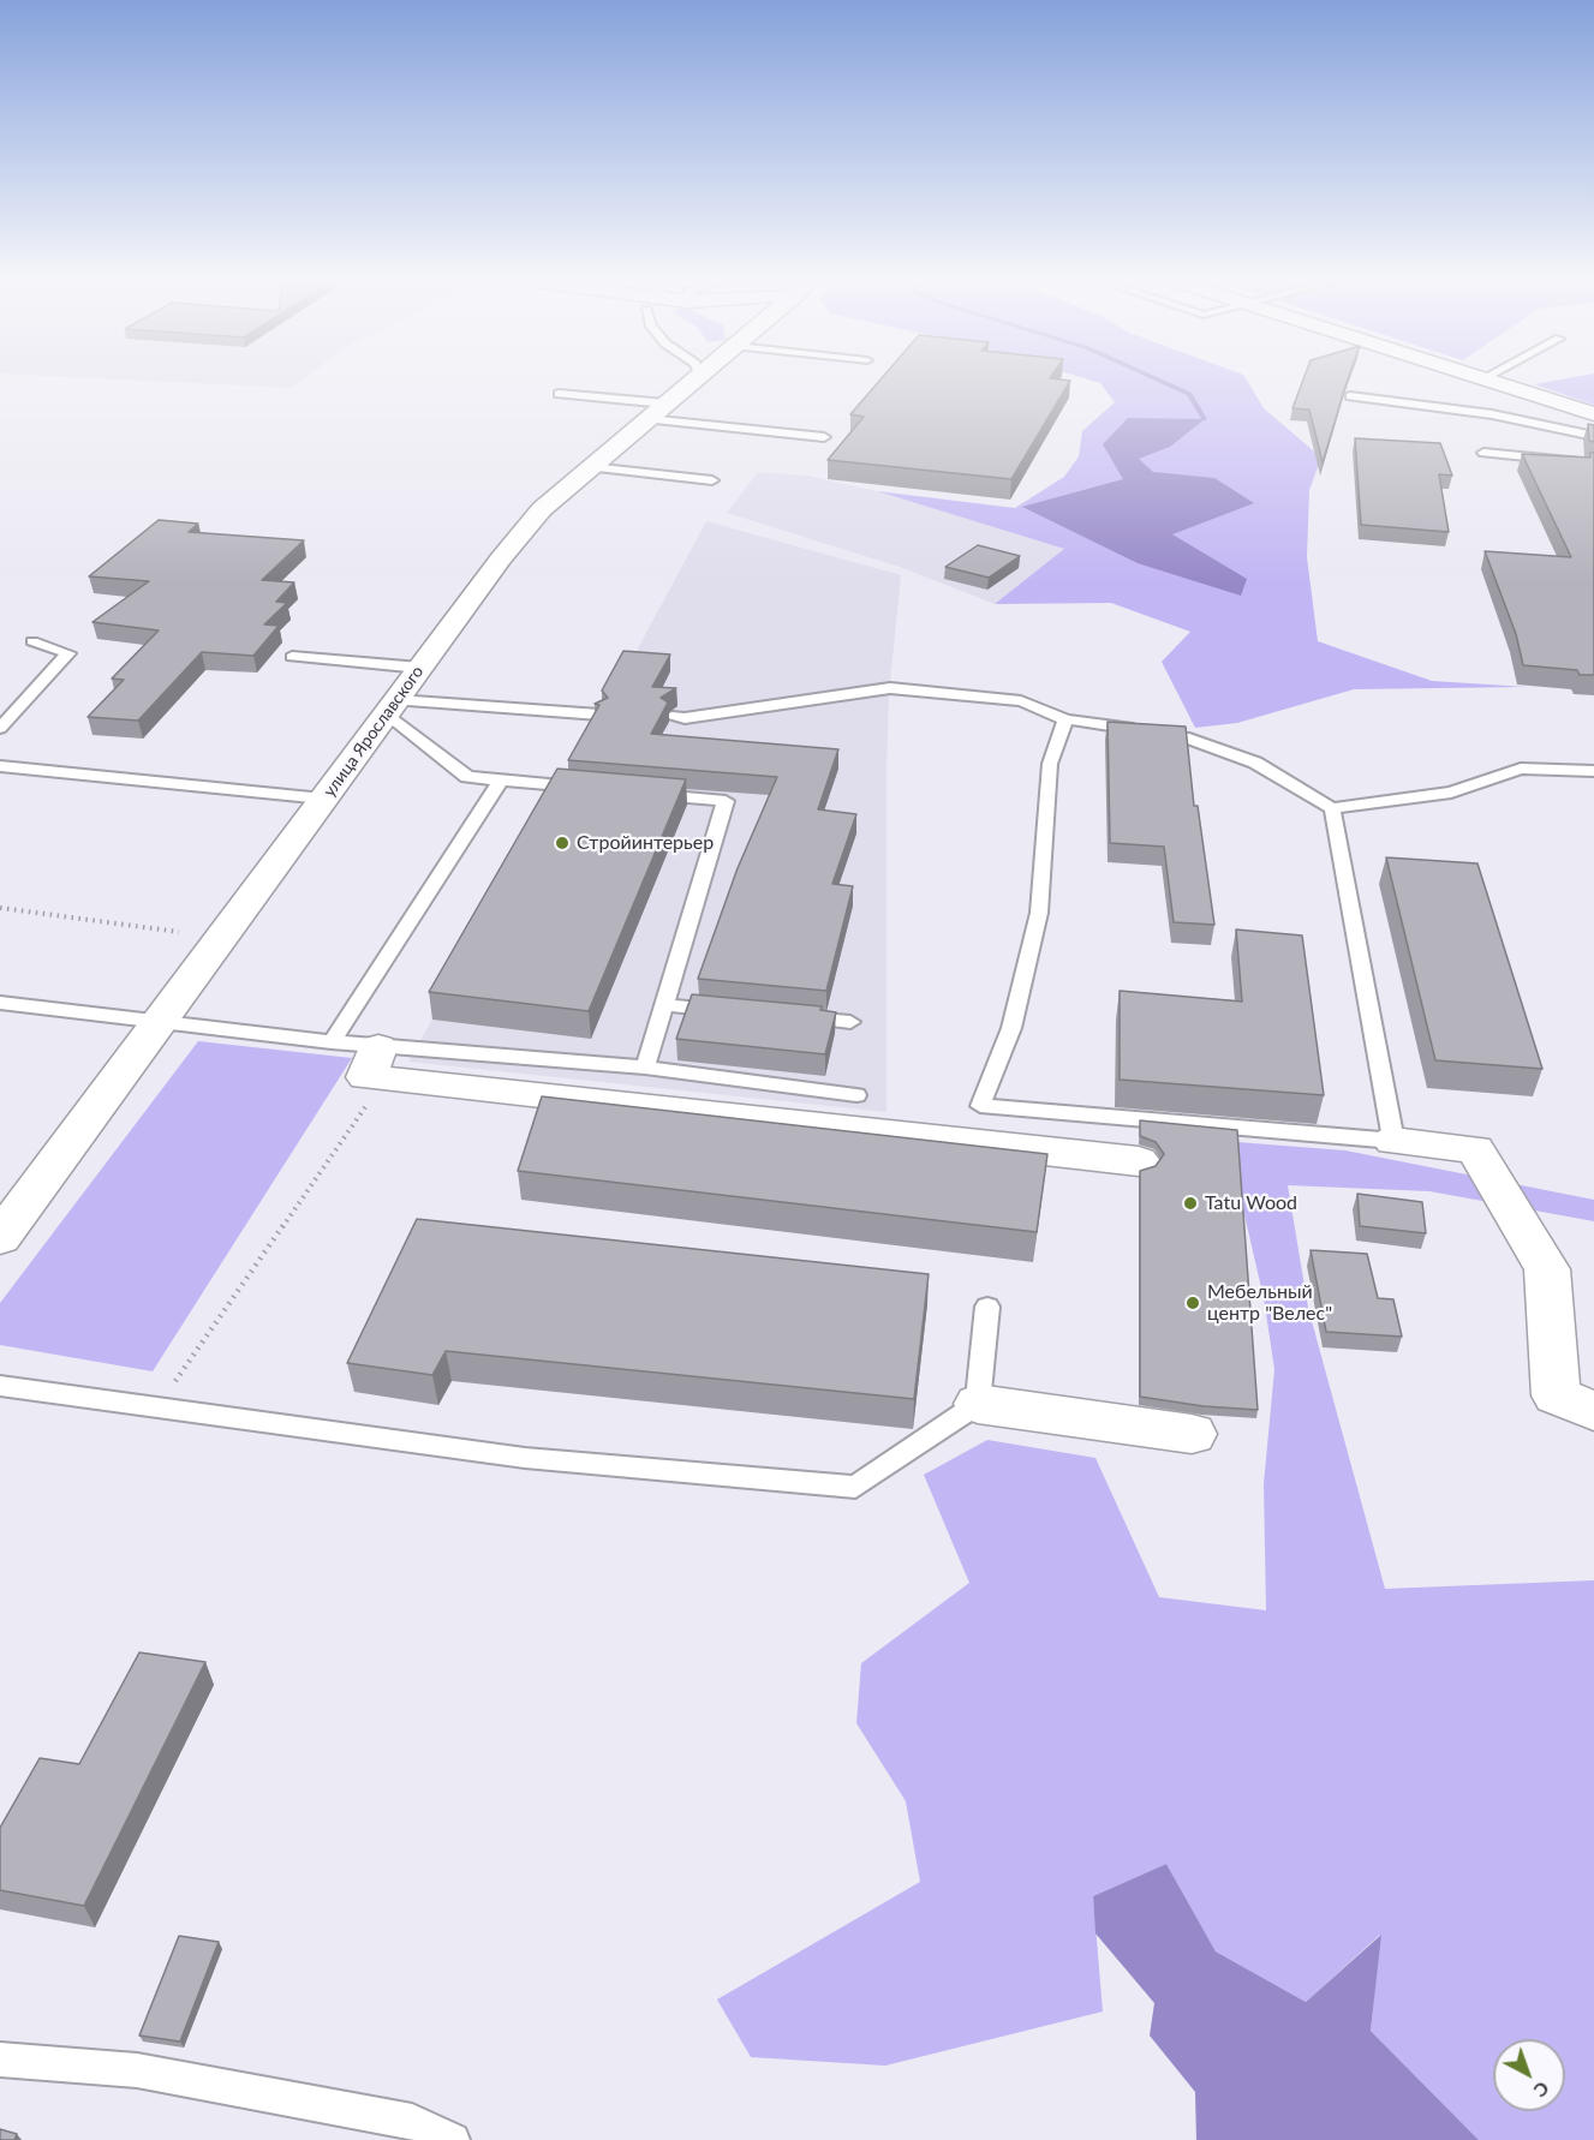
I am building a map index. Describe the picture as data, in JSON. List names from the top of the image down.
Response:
{
  "streets": {
    "street": ["улица Ярославского"]
  },
  "places": ["Стройинтерьер", "Tatu Wood", "Мебельный центр \"Велес\""],
  "north": "bottom right"
}
